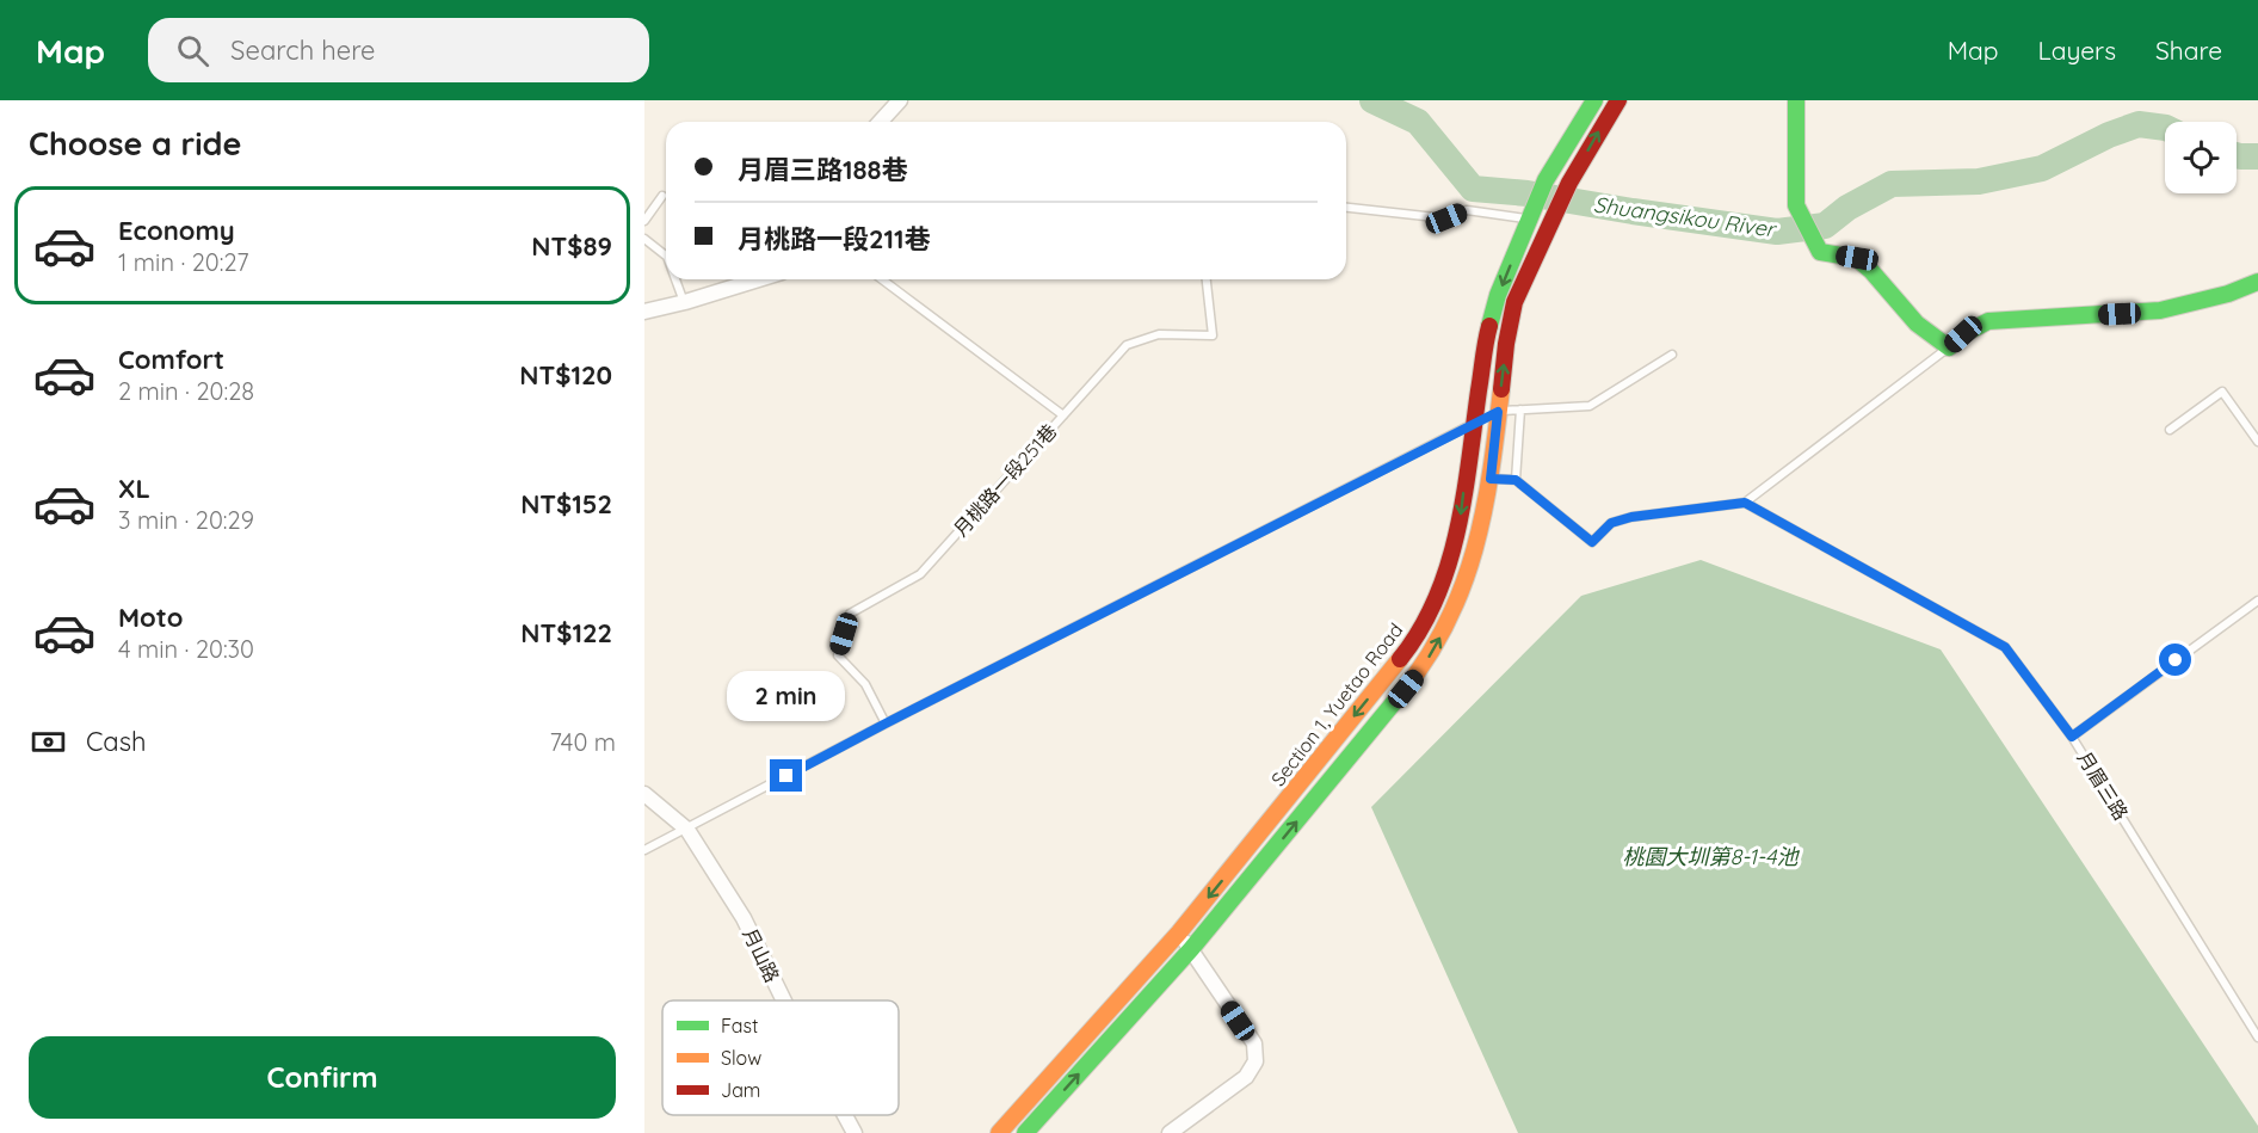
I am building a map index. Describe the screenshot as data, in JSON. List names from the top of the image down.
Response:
{
  "streets": {
    "street": ["Section 1, Yuetao Road", "月山路"],
    "lane": ["月桃路一段251巷", "月眉三路"]
  },
  "water": ["Shuangsikou River", "桃園大圳第8-1-4池"],
  "legend": ["Fast", "Slow", "Jam"],
  "page": {
    "header": "Map",
    "search": "Search here",
    "nav": ["Map", "Layers", "Share"],
    "heading": "Choose a ride",
    "banner": ["月眉三路188巷", "月桃路一段211巷"],
    "list": [
      {
        "name": "Economy",
        "note": "1 min · 20:27",
        "value": "NT$89"
      },
      {
        "name": "Comfort",
        "note": "2 min · 20:28",
        "value": "NT$120"
      },
      {
        "name": "XL",
        "note": "3 min · 20:29",
        "value": "NT$152"
      },
      {
        "name": "Moto",
        "note": "4 min · 20:30",
        "value": "NT$122"
      }
    ],
    "bubble": "2 min",
    "pay": ["Cash", "740 m"],
    "buttons": "Confirm"
  }
}
